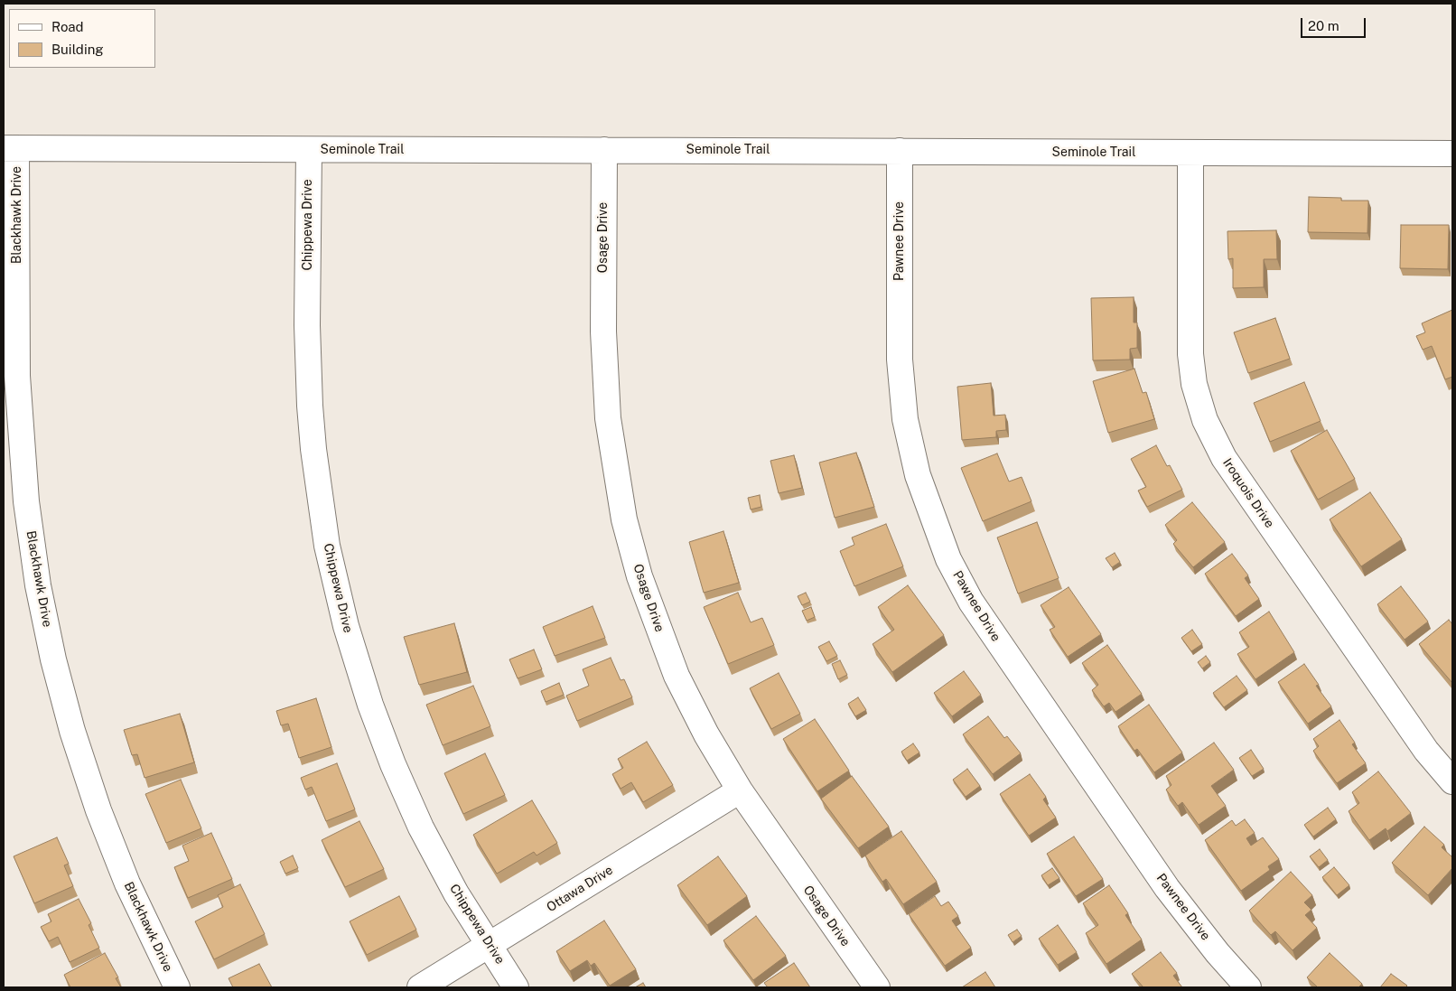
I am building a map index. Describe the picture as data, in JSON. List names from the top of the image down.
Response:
{
  "streets": {
    "street": [
      "Seminole Trail",
      "Blackhawk Drive",
      "Chippewa Drive",
      "Osage Drive",
      "Pawnee Drive",
      "Iroquois Drive",
      "Ottawa Drive"
    ]
  },
  "crossings": [
    ["Seminole Trail", "Blackhawk Drive"],
    ["Seminole Trail", "Chippewa Drive"],
    ["Seminole Trail", "Osage Drive"],
    ["Seminole Trail", "Pawnee Drive"],
    ["Seminole Trail", "Iroquois Drive"],
    ["Chippewa Drive", "Ottawa Drive"],
    ["Osage Drive", "Ottawa Drive"]
  ],
  "legend": ["Road", "Building"],
  "scale_bar": "20 m"
}
